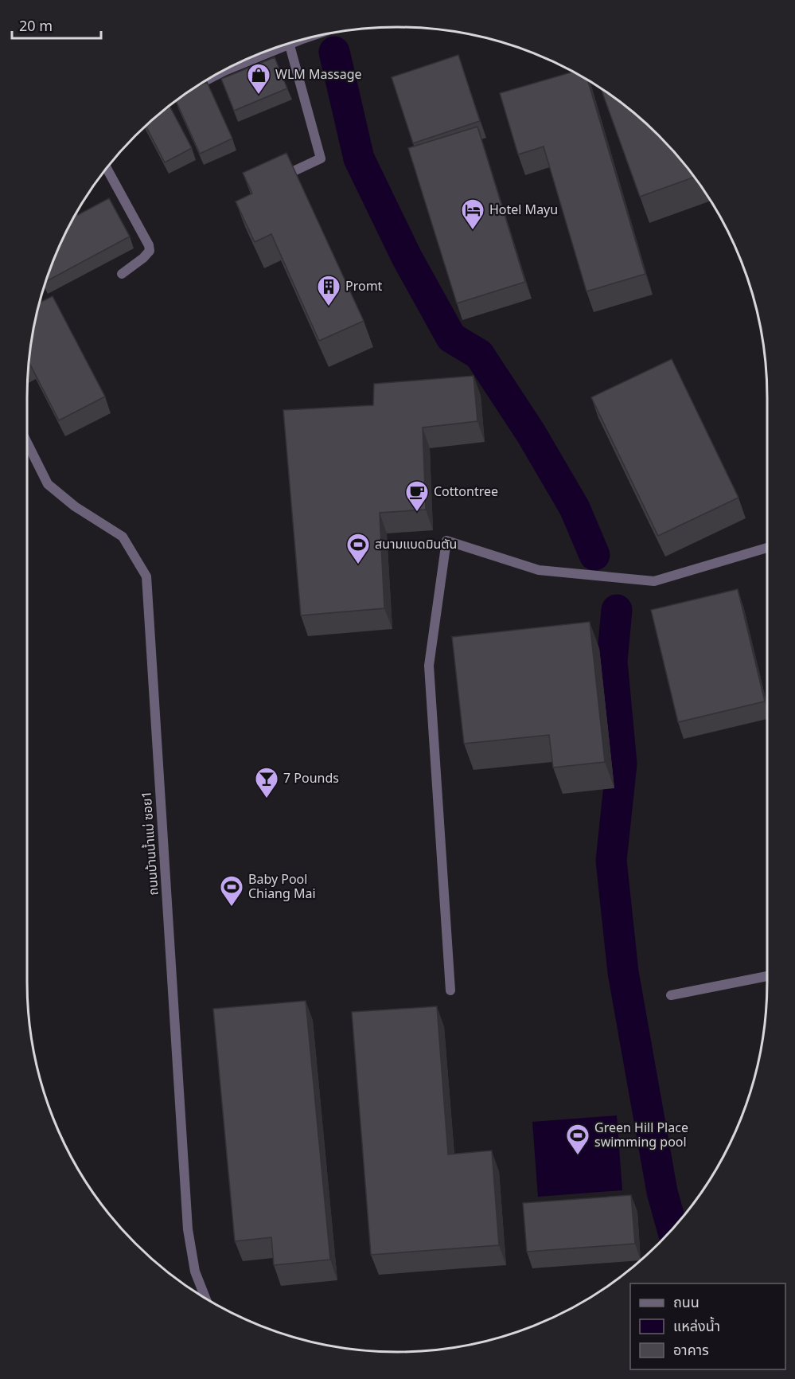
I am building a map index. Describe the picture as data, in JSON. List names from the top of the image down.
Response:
{
  "streets": {
    "street": ["ถนนบ้านน้ำแม่ ซอย1"]
  },
  "places": {
    "shop": ["WLM Massage"],
    "hotel": ["Hotel Mayu"],
    "building": ["Promt"],
    "cafe": ["Cottontree"],
    "sports": ["สนามแบดมินตัน", "Baby Pool Chiang Mai", "Green Hill Place swimming pool"],
    "bar": ["7 Pounds"]
  },
  "legend": ["ถนน", "แหล่งน้ำ", "อาคาร"],
  "scale_bar": "20 m"
}
